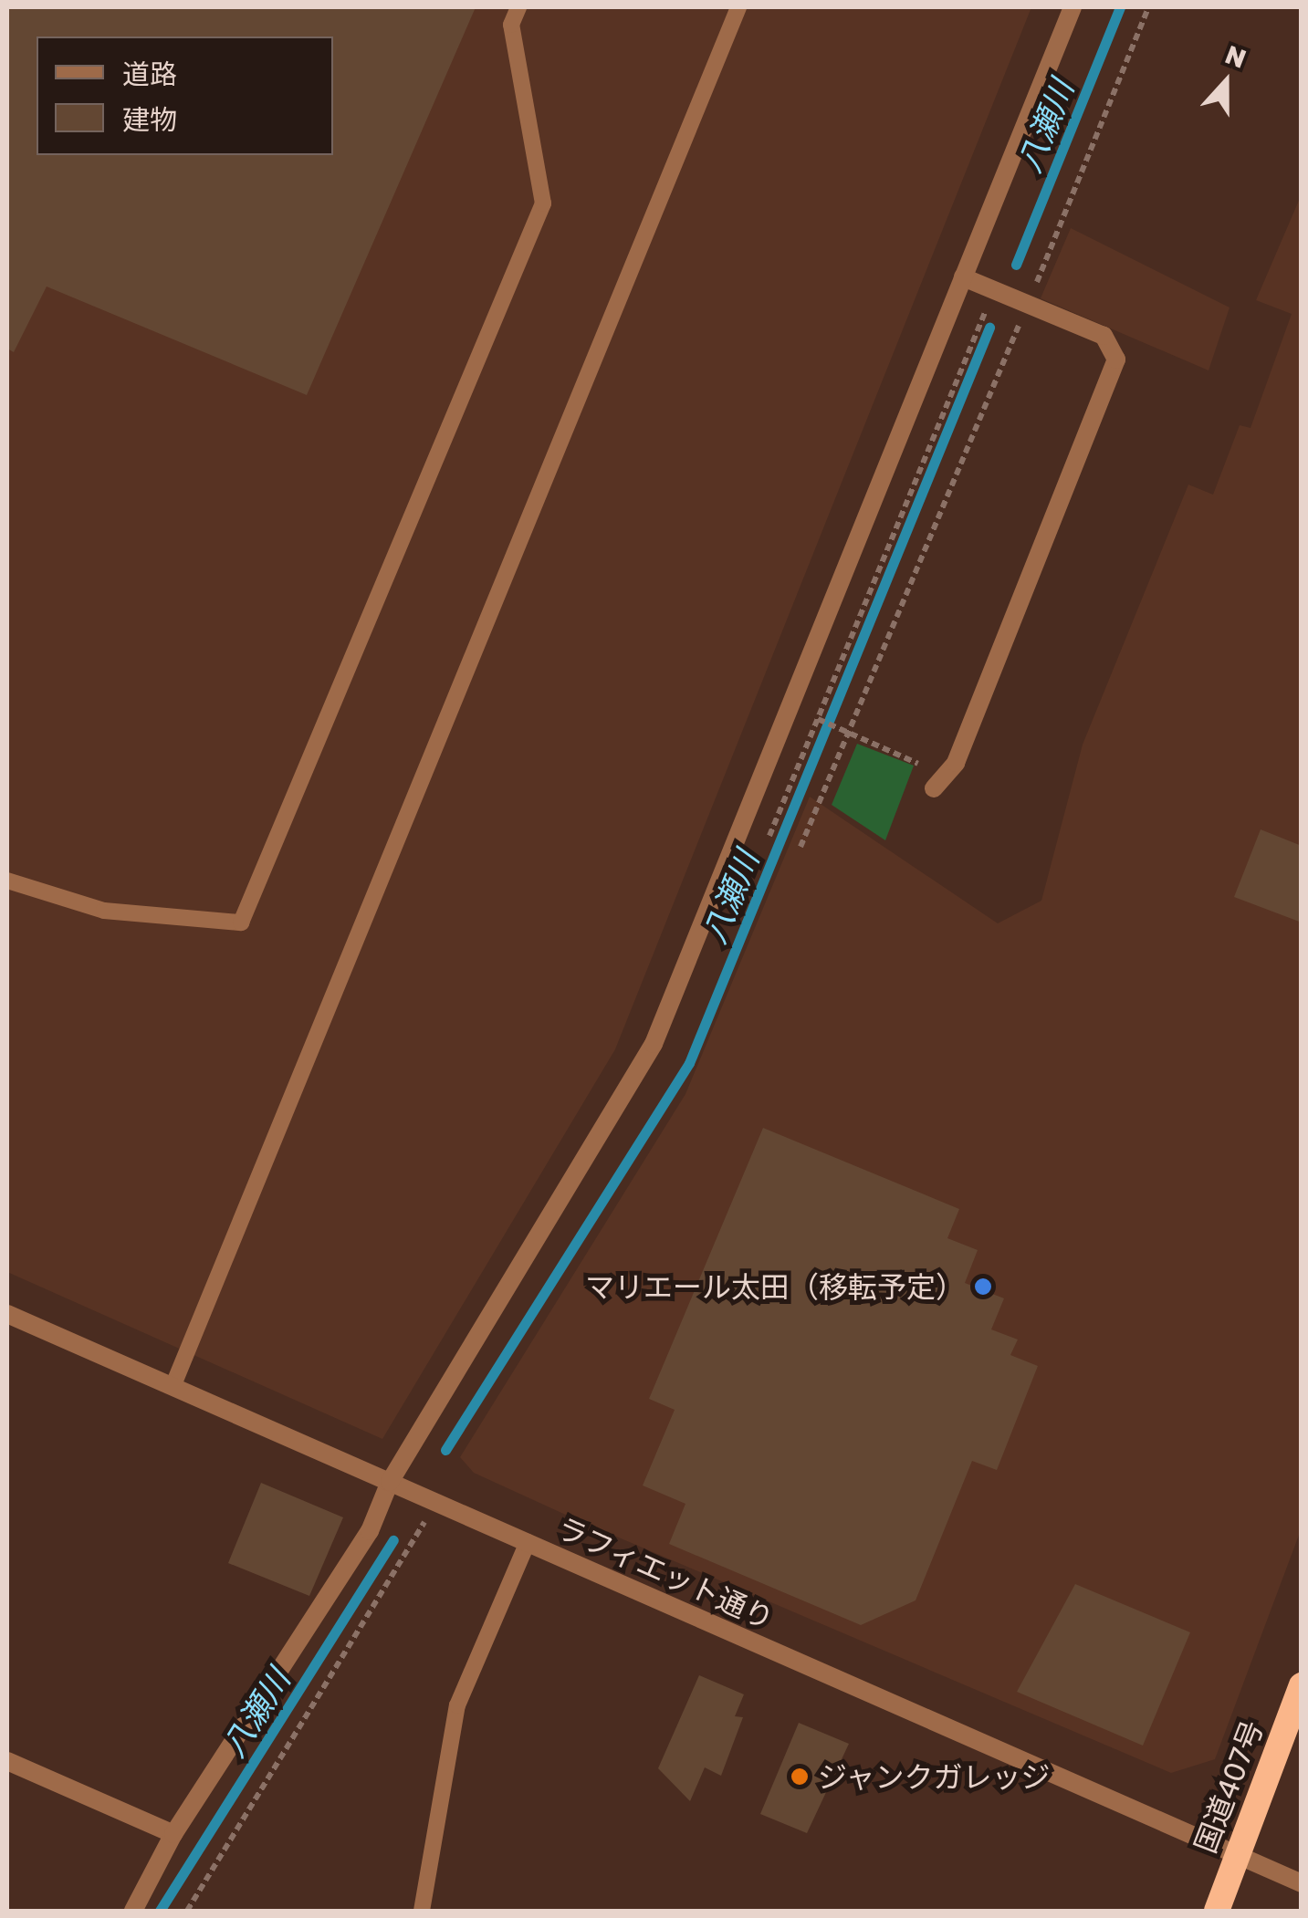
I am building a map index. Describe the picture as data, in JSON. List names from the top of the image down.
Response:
{
  "streets": {
    "highway": ["国道407号"],
    "street": ["ラフィエット通り"]
  },
  "crossings": [
    ["ラフィエット通り", "国道407号"]
  ],
  "water": ["八瀬川"],
  "places": ["マリエール太田（移転予定）", "ジャンクガレッジ"],
  "legend": ["道路", "建物"],
  "north": "top"
}
